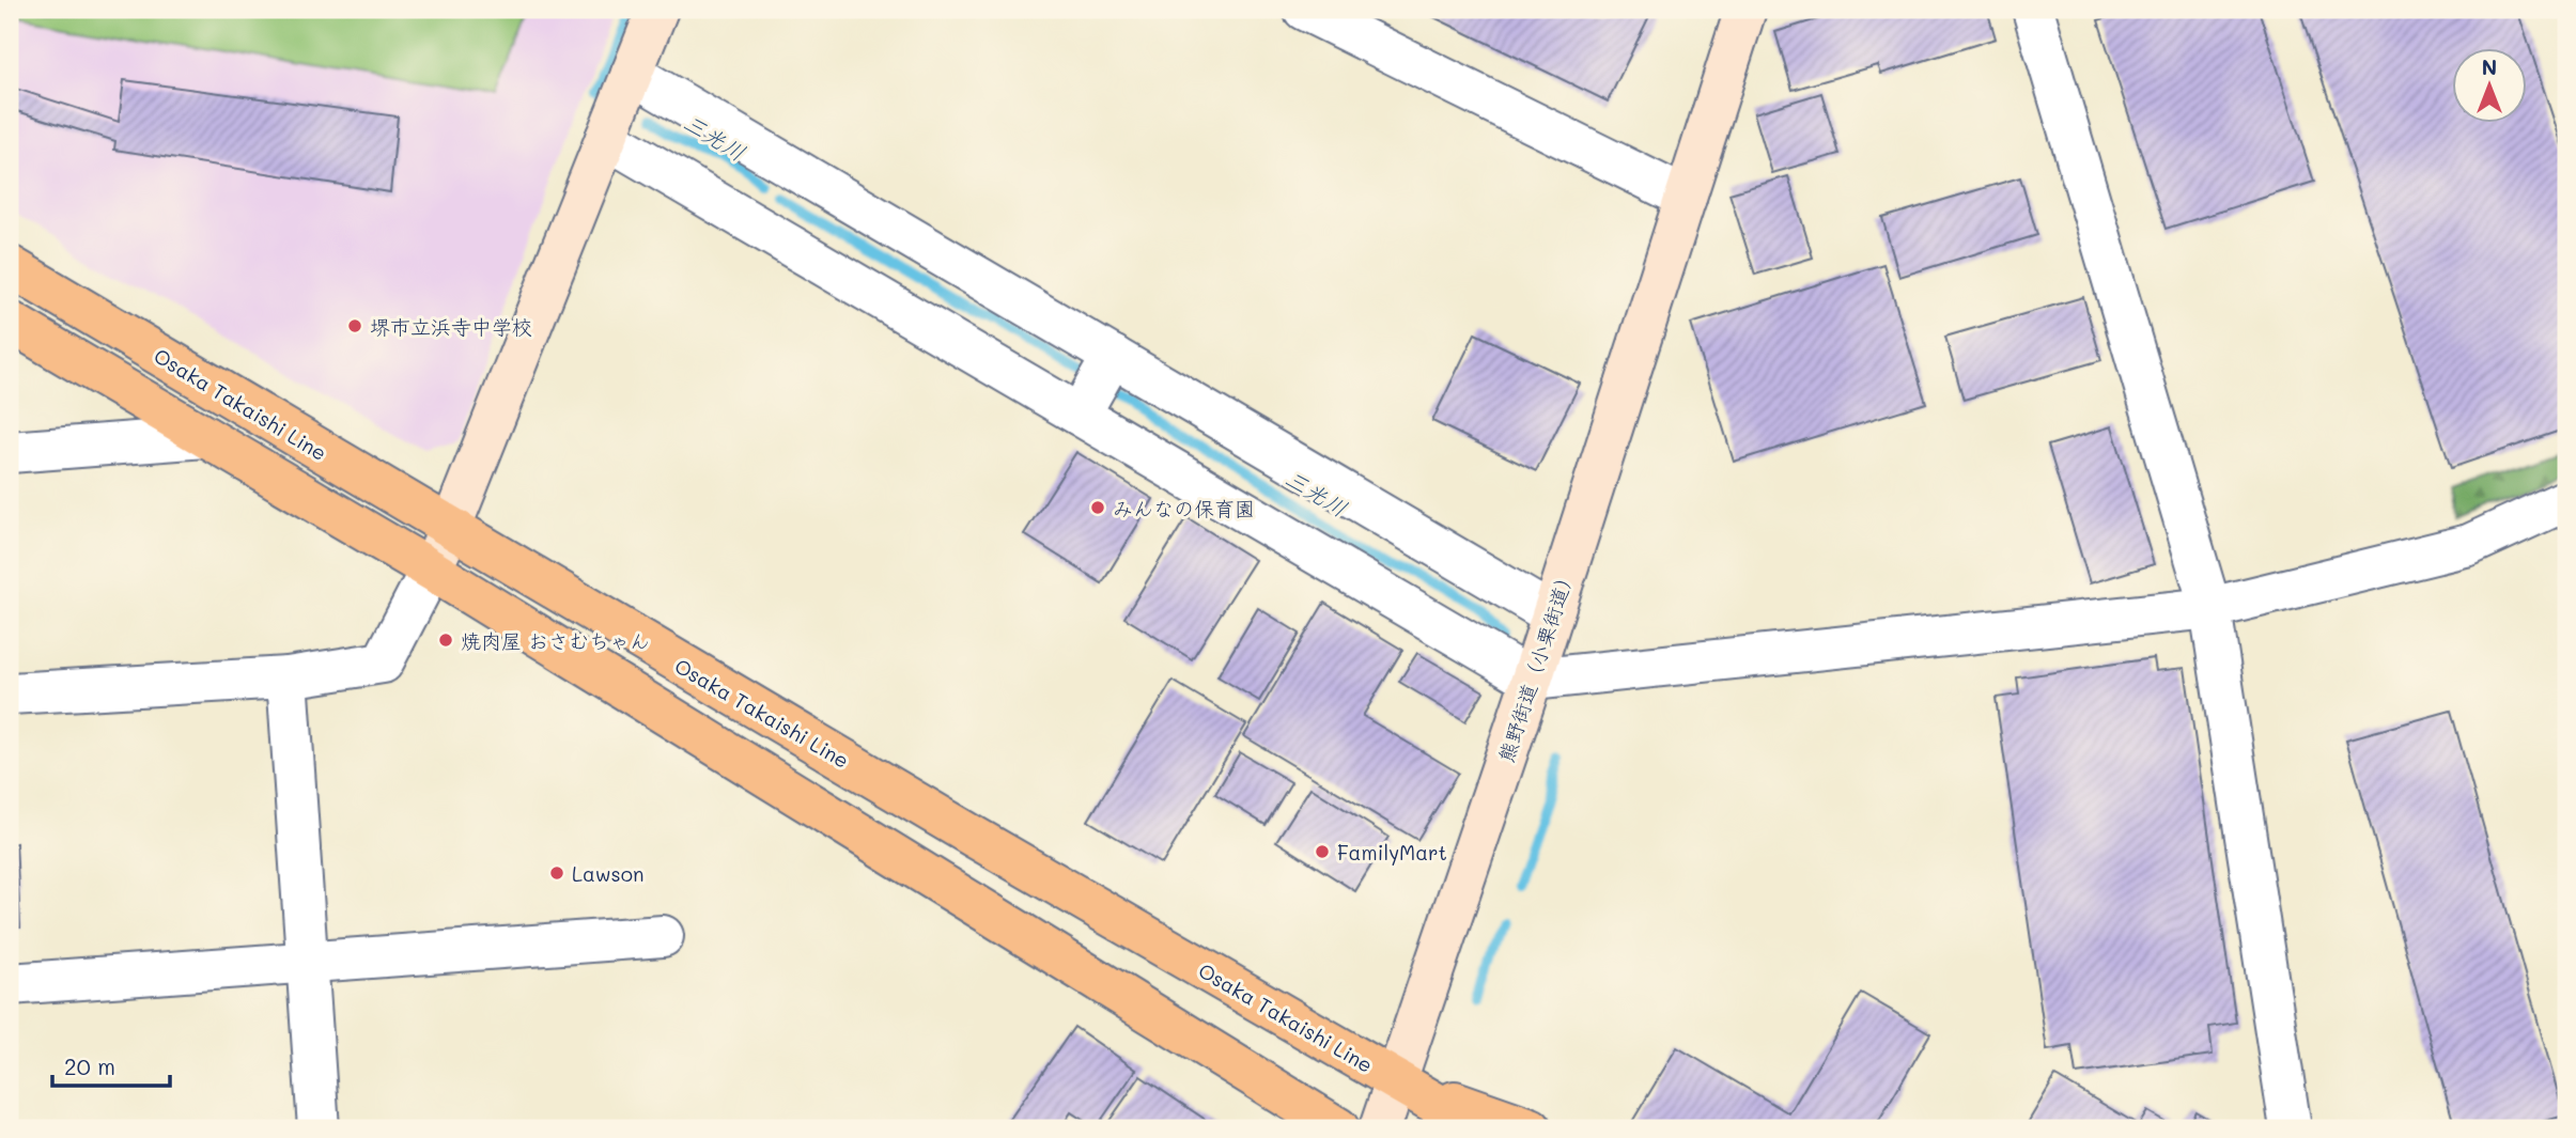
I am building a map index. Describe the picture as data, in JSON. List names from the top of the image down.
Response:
{
  "streets": {
    "main road": ["Osaka Takaishi Line"],
    "street": ["熊野街道（小栗街道）"]
  },
  "crossings": [
    ["Osaka Takaishi Line", "熊野街道（小栗街道）"]
  ],
  "water": ["三光川"],
  "places": [
    "堺市立浜寺中学校",
    "みんなの保育園",
    "焼肉屋 おさむちゃん",
    "FamilyMart",
    "Lawson"
  ],
  "scale_bar": "20 m",
  "north": "top"
}
